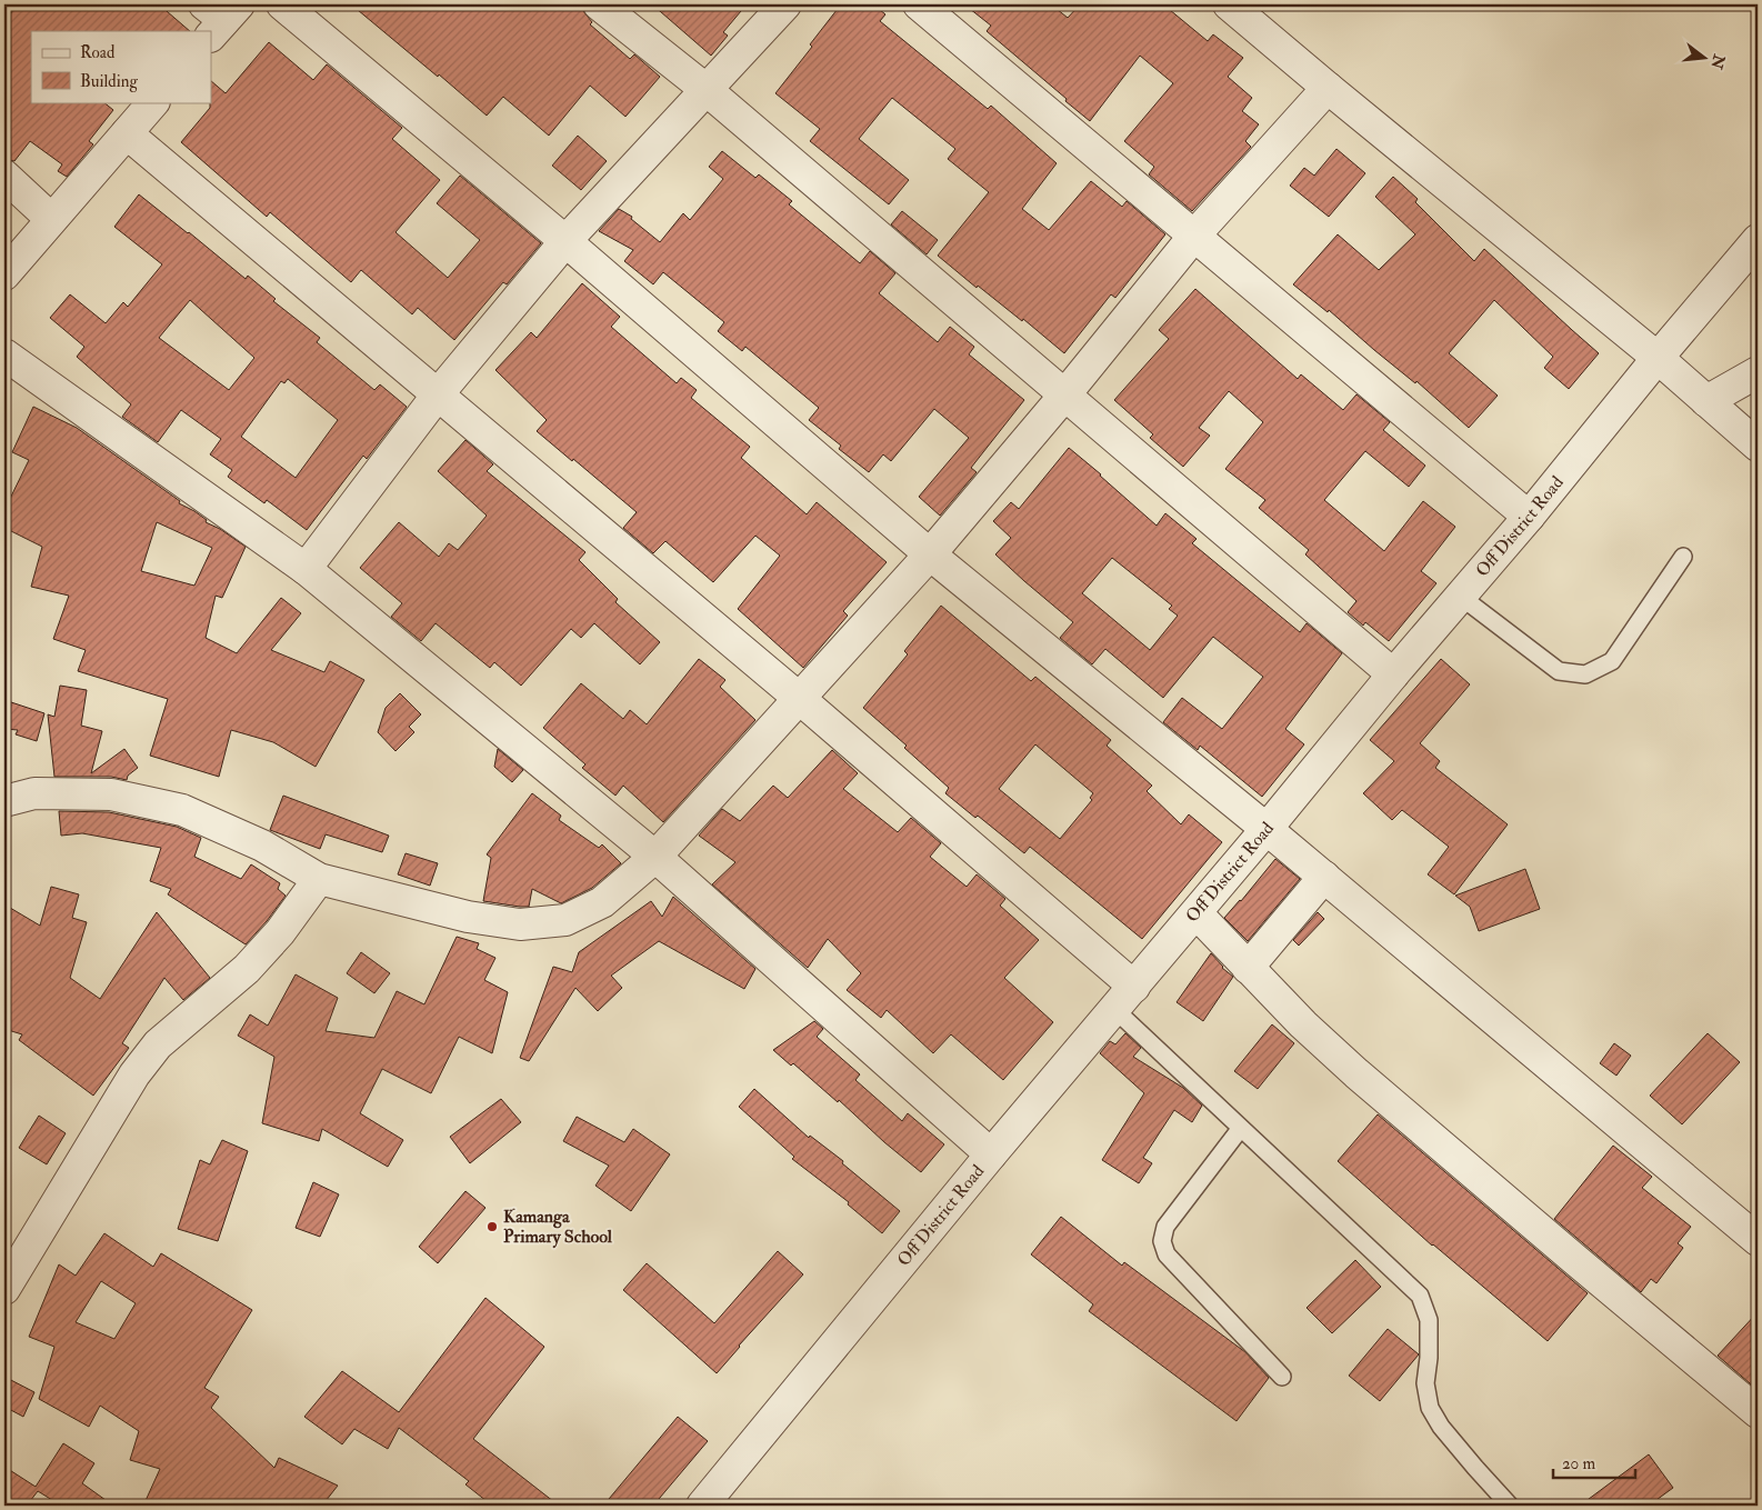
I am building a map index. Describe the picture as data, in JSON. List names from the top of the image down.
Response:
{
  "streets": {
    "street": ["Off District Road"]
  },
  "places": ["Kamanga Primary School"],
  "legend": ["Road", "Building"],
  "scale_bar": "20 m",
  "north": "right"
}
